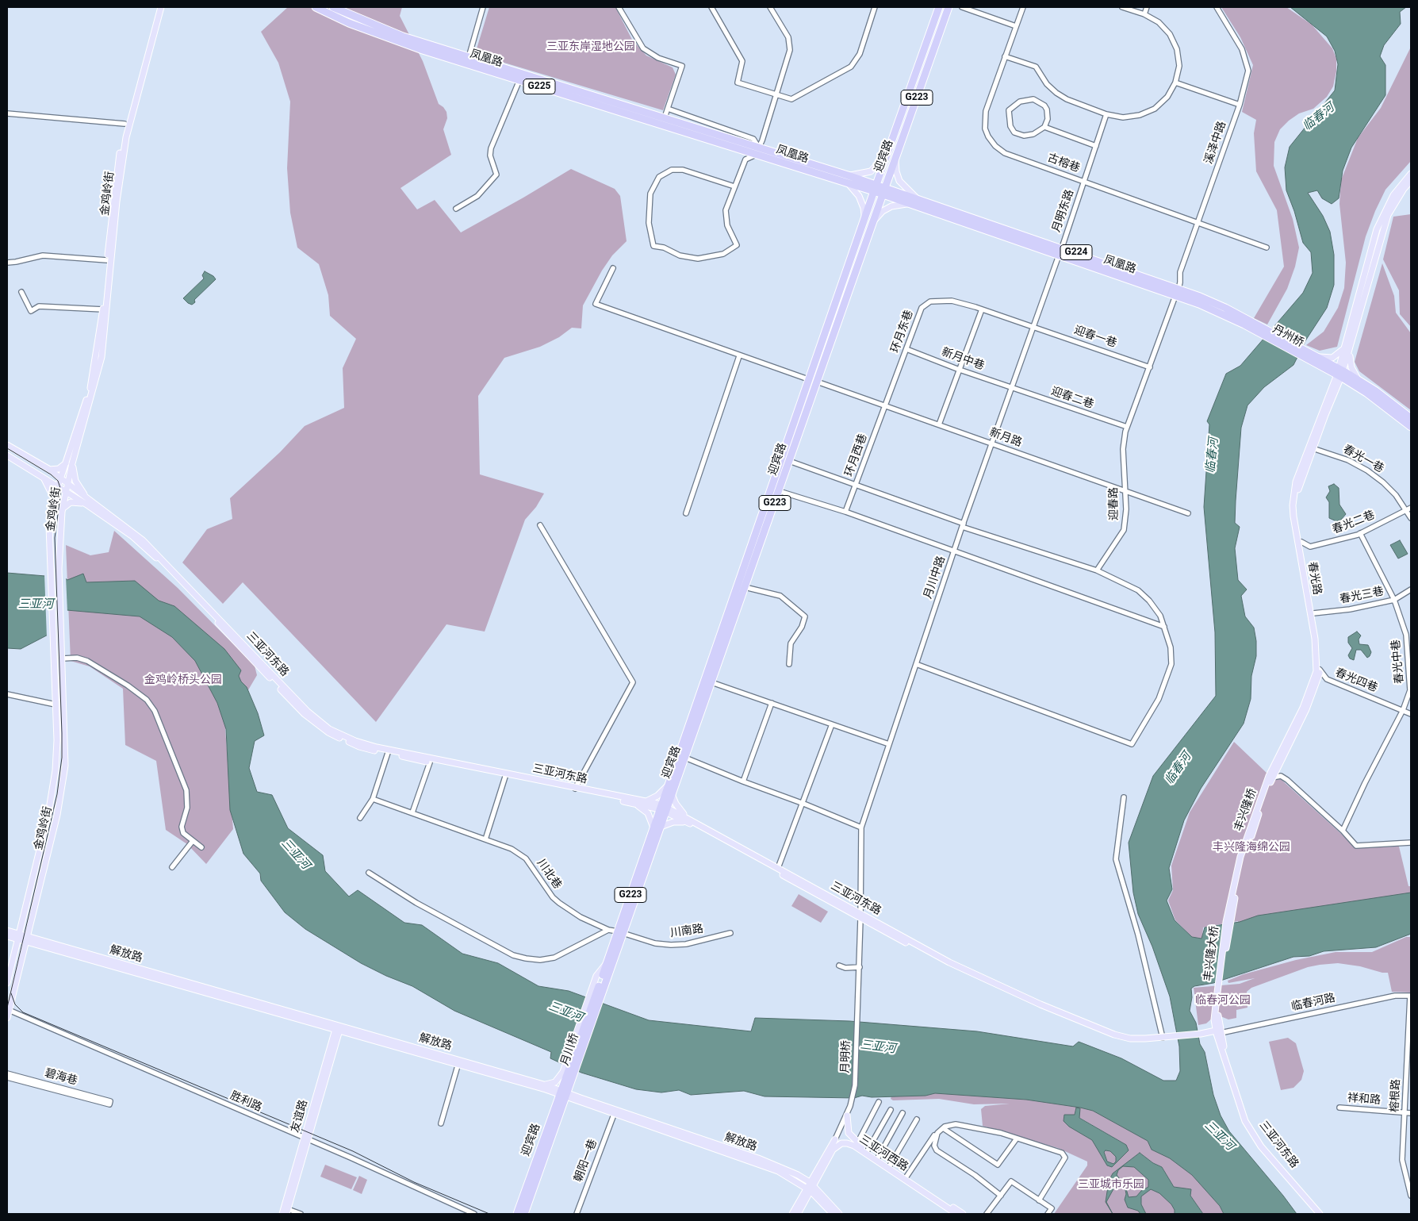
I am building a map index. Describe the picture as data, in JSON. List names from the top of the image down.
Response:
{
  "streets": {
    "highway": [
      "凤凰路",
      "G225",
      "G223",
      "迎宾路",
      "G224",
      "丹州桥",
      "月川桥"
    ],
    "main road": [
      "金鸡岭街",
      "春光路",
      "三亚河东路",
      "丰兴隆桥",
      "丰兴隆大桥",
      "解放路",
      "友谊路",
      "三亚河西路"
    ],
    "street": [
      "溪泽中路",
      "古榕巷",
      "月明东路",
      "环月东巷",
      "迎春一巷",
      "新月中巷",
      "迎春二巷",
      "新月路",
      "环月西巷",
      "春光一巷",
      "迎春路",
      "春光二巷",
      "月川中路",
      "春光三巷",
      "春光中巷",
      "春光四巷",
      "川北巷",
      "川南路",
      "临春河路",
      "月明桥",
      "碧海巷",
      "榕根路",
      "祥和路",
      "胜利路",
      "朝阳一巷"
    ]
  },
  "crossings": [
    ["凤凰路", "溪泽中路"],
    ["凤凰路", "迎宾路"],
    ["凤凰路", "月明东路"],
    ["凤凰路", "丹州桥"],
    ["凤凰路", "迎春路"],
    ["凤凰路", "月川中路"],
    ["溪泽中路", "古榕巷"],
    ["迎宾路", "新月路"],
    ["迎宾路", "三亚河东路"],
    ["迎宾路", "川北巷"],
    ["迎宾路", "川南路"],
    ["迎宾路", "解放路"],
    ["迎宾路", "月川桥"],
    ["古榕巷", "月明东路"],
    ["金鸡岭街", "三亚河东路"],
    ["金鸡岭街", "解放路"],
    ["金鸡岭街", "胜利路"],
    ["G224", "丹州桥"],
    ["G224", "春光路"],
    ["环月东巷", "迎春一巷"],
    ["环月东巷", "新月中巷"],
    ["环月东巷", "新月路"],
    ["环月东巷", "环月西巷"],
    ["环月东巷", "月川中路"],
    ["迎春一巷", "迎春路"],
    ["迎春一巷", "月川中路"],
    ["新月中巷", "迎春二巷"],
    ["新月中巷", "月川中路"],
    ["迎春二巷", "迎春路"],
    ["迎春二巷", "月川中路"],
    ["新月路", "环月西巷"],
    ["新月路", "迎春路"],
    ["新月路", "月川中路"],
    ["春光一巷", "春光二巷"],
    ["春光一巷", "春光路"],
    ["春光二巷", "春光路"],
    ["春光二巷", "春光中巷"],
    ["月川中路", "三亚河东路"],
    ["月川中路", "月明桥"],
    ["春光路", "春光三巷"],
    ["春光路", "春光四巷"],
    ["春光路", "丰兴隆桥"],
    ["春光三巷", "春光中巷"],
    ["三亚河东路", "丰兴隆大桥"],
    ["三亚河东路", "临春河路"],
    ["春光中巷", "春光四巷"],
    ["丰兴隆桥", "丰兴隆大桥"],
    ["川北巷", "川南路"],
    ["丰兴隆大桥", "临春河路"],
    ["解放路", "友谊路"],
    ["解放路", "三亚河西路"],
    ["解放路", "朝阳一巷"],
    ["临春河路", "榕根路"],
    ["月明桥", "三亚河西路"],
    ["榕根路", "祥和路"],
    ["胜利路", "友谊路"]
  ],
  "water": ["临春河", "三亚河"],
  "parks": [
    "三亚东岸湿地公园",
    "金鸡岭桥头公园",
    "丰兴隆海绵公园",
    "临春河公园",
    "三亚城市乐园"
  ]
}
